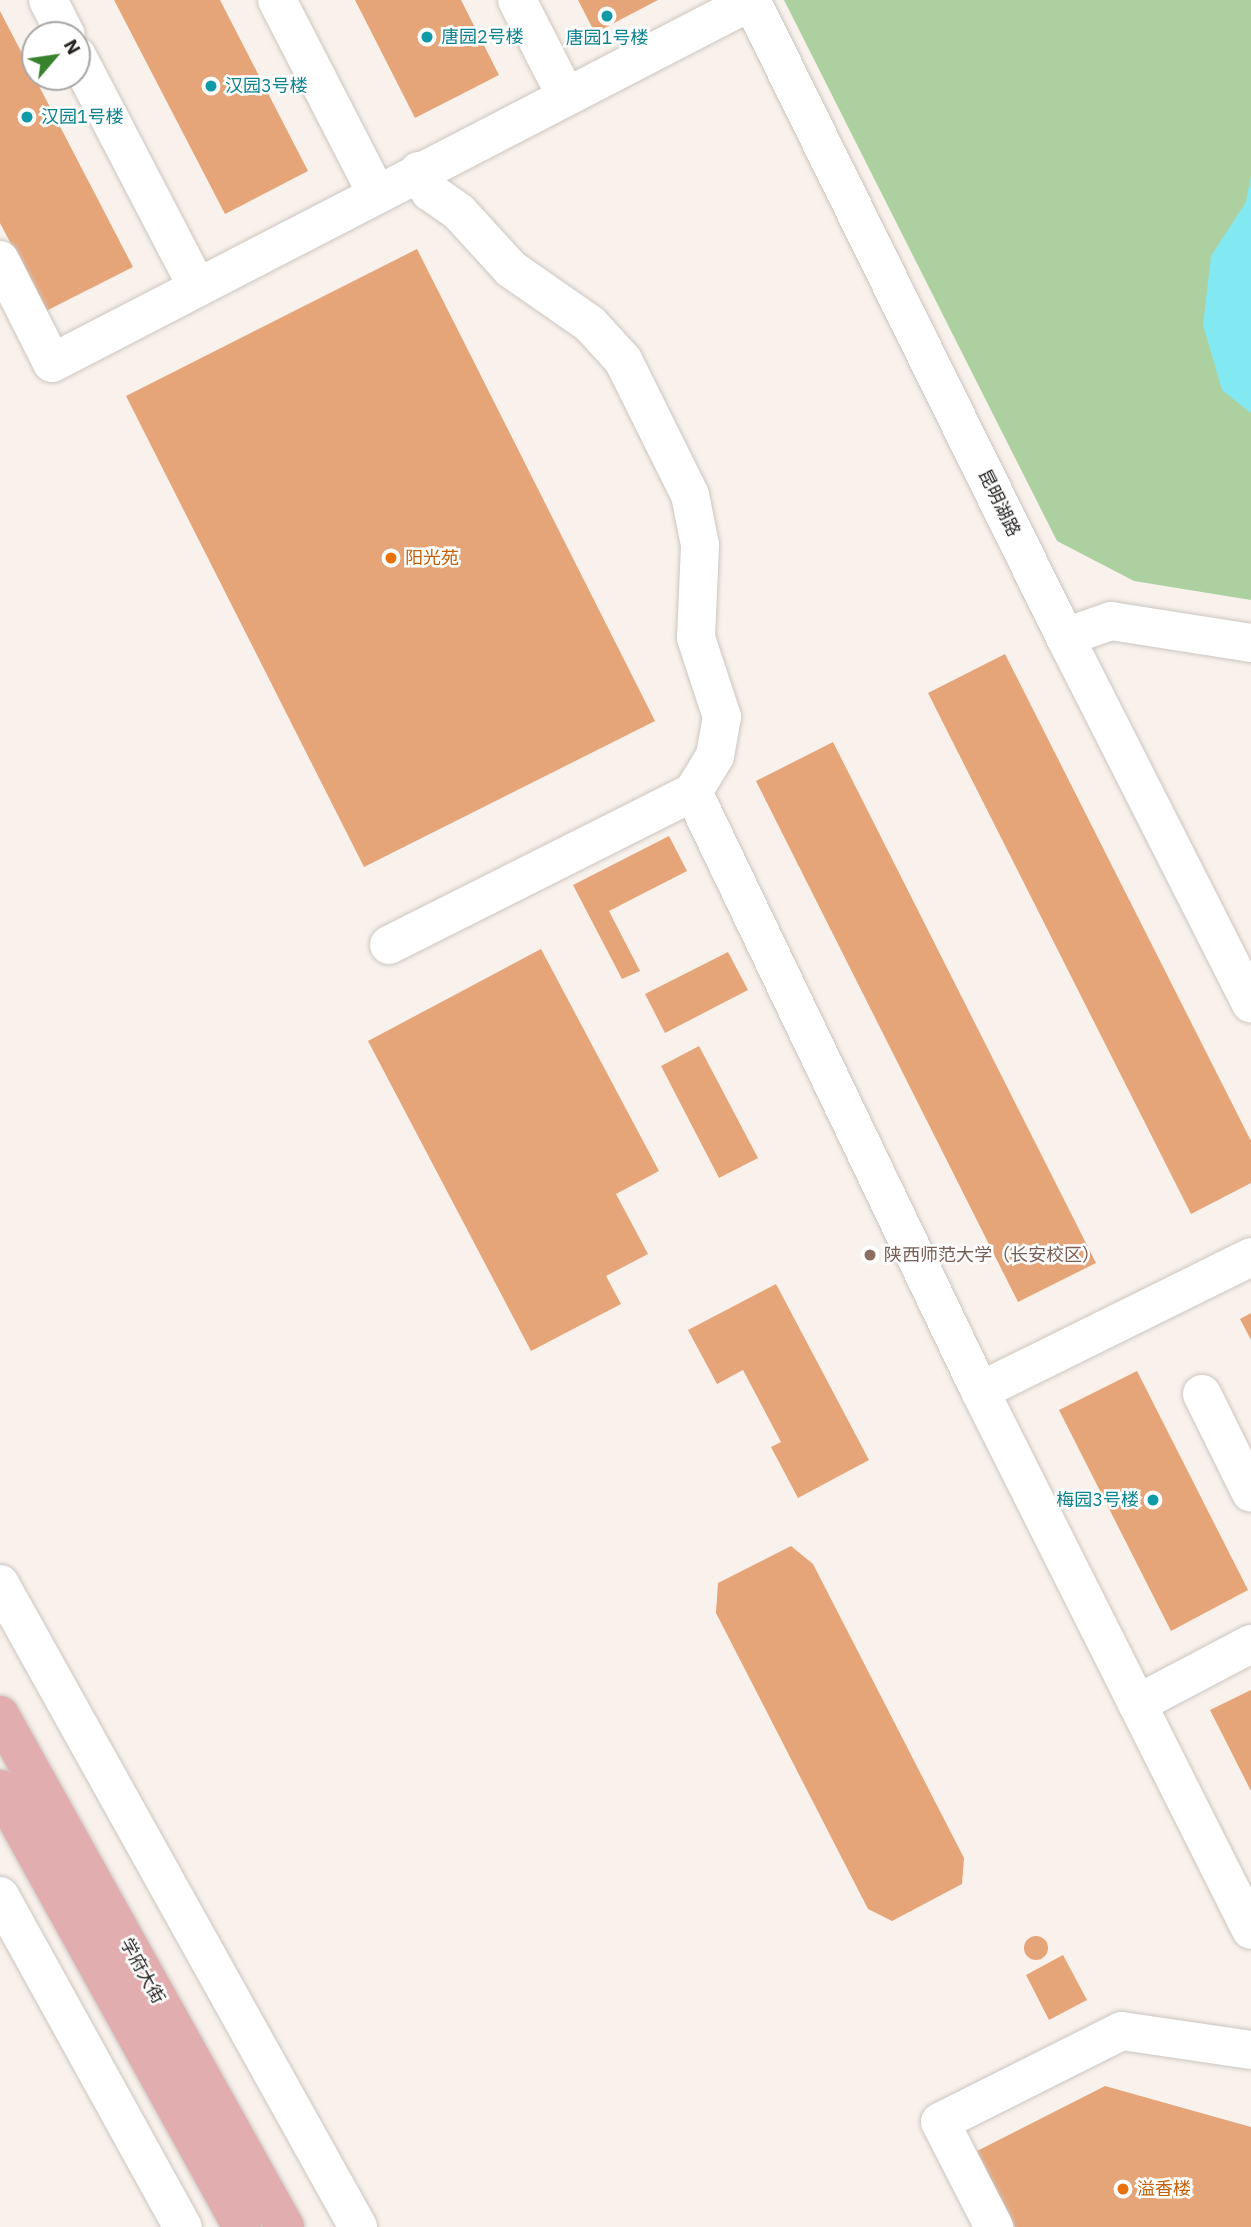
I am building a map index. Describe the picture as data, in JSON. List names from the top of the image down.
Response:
{
  "streets": {
    "main road": ["学府大街"],
    "street": ["昆明湖路"]
  },
  "places": [
    "唐园1号楼",
    "唐园2号楼",
    "汉园3号楼",
    "汉园1号楼",
    "阳光苑",
    "陕西师范大学（长安校区）",
    "梅园3号楼",
    "溢香楼"
  ],
  "north": "top right"
}
